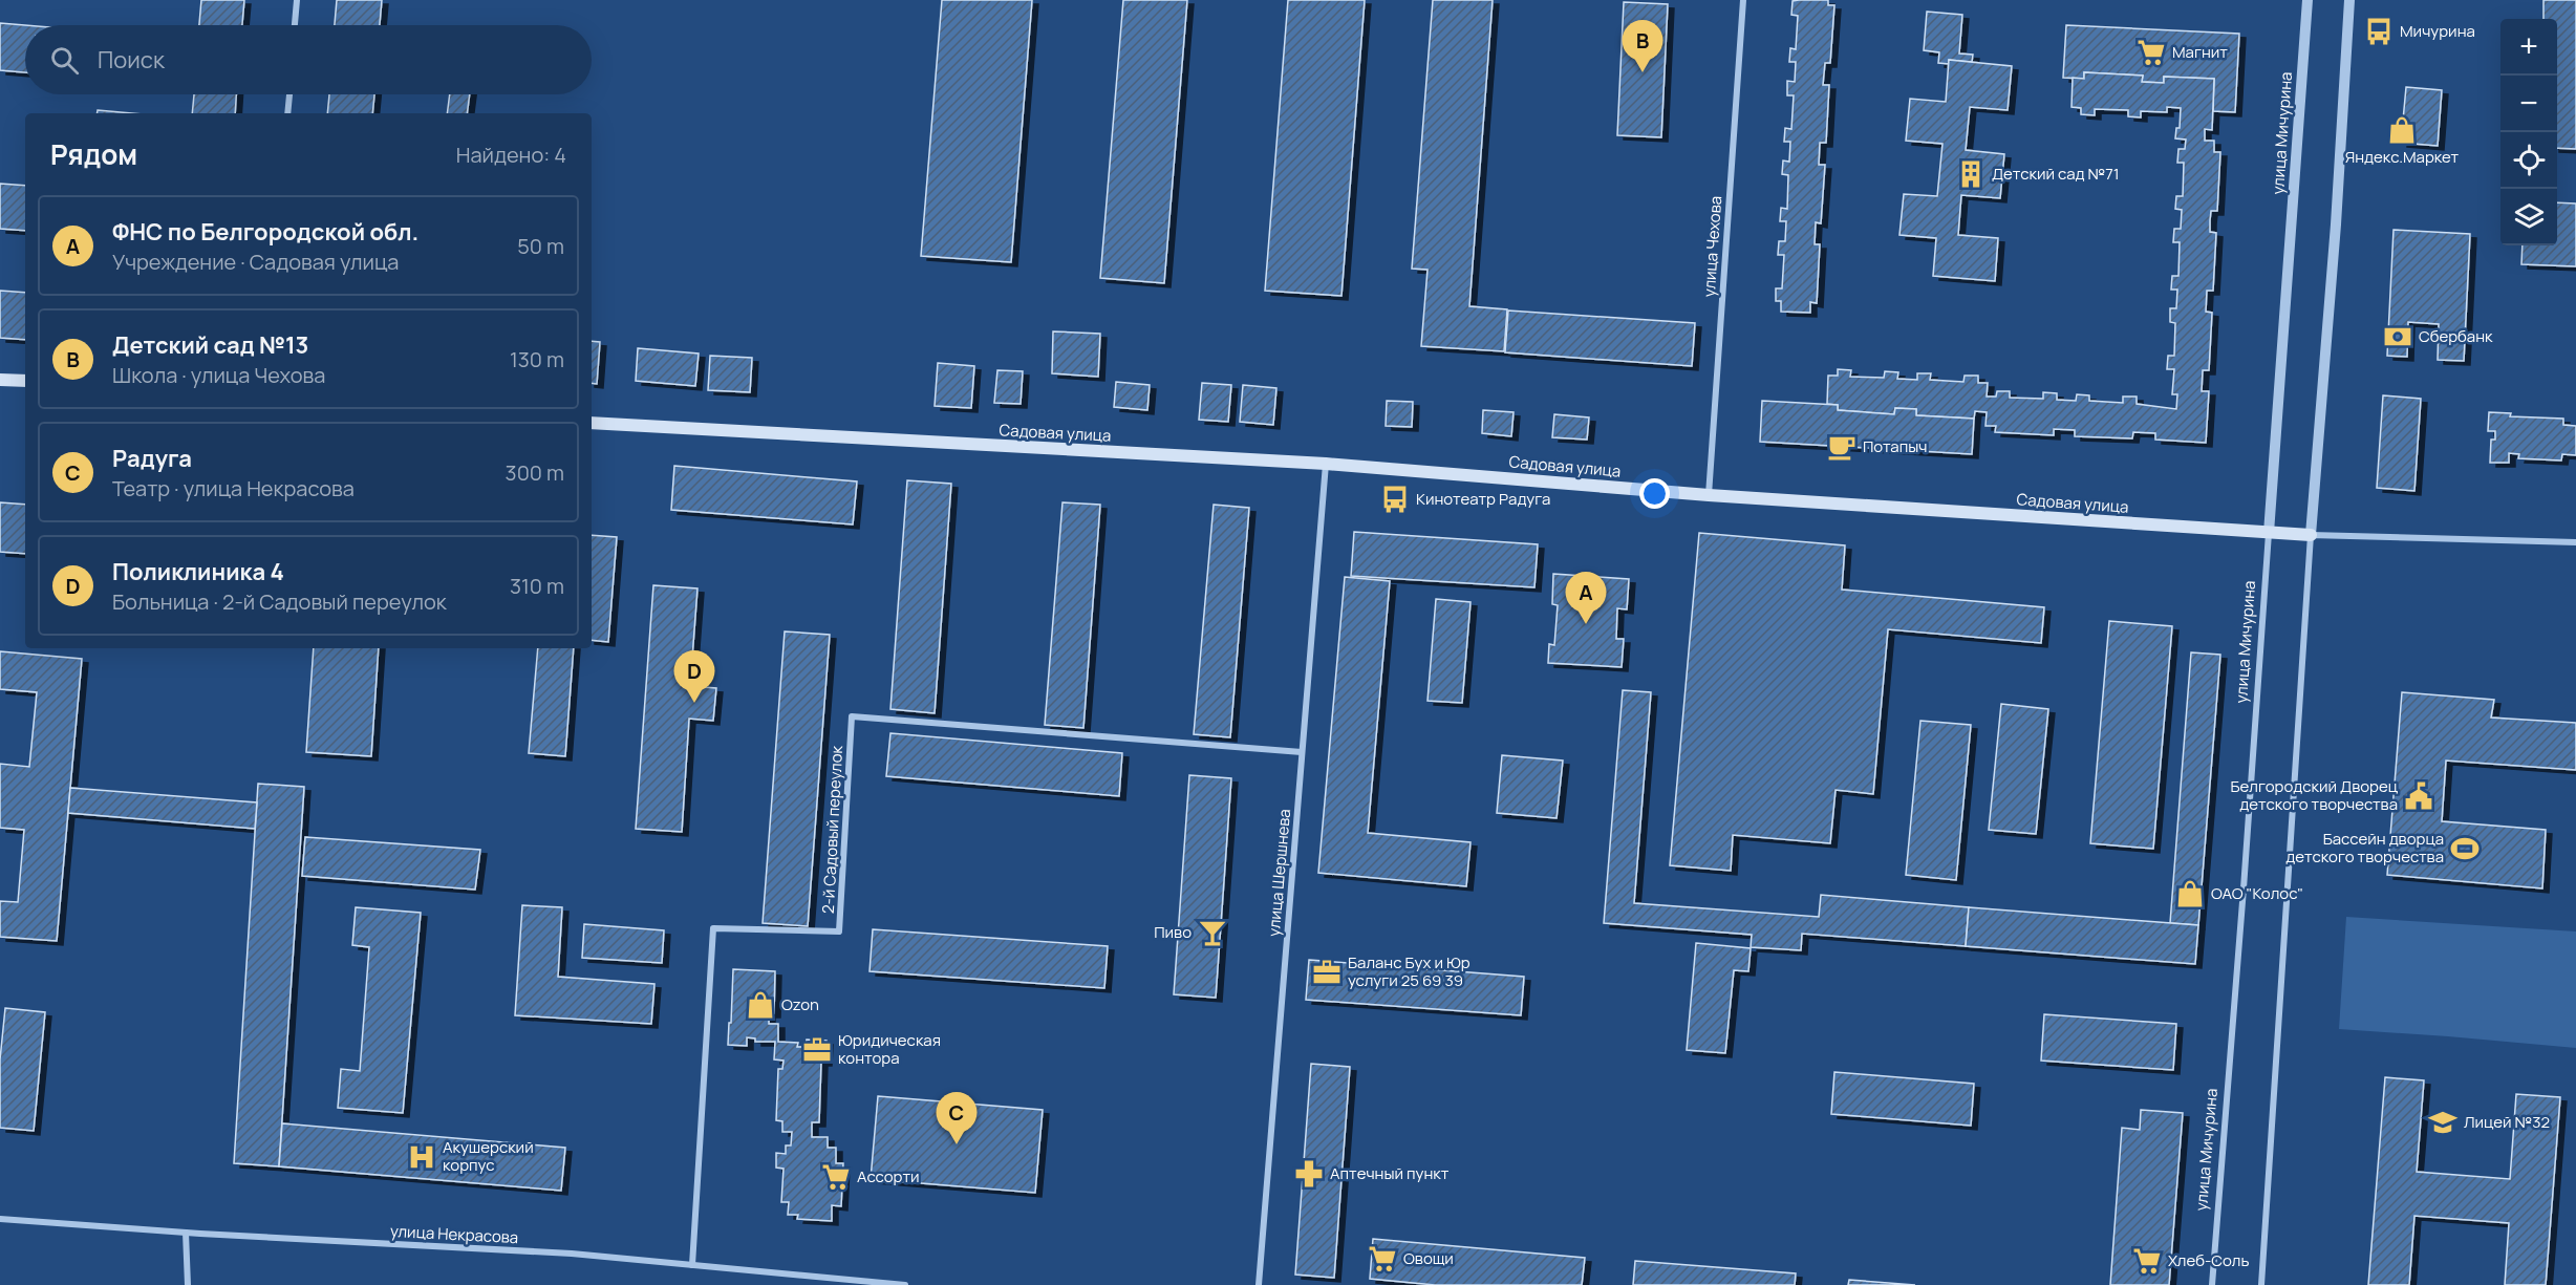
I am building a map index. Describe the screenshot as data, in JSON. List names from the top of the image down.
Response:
{
  "streets": {
    "main road": ["Садовая улица"],
    "street": [
      "улица Мичурина",
      "улица Чехова",
      "2-й Садовый переулок",
      "улица Шершнева",
      "улица Некрасова"
    ]
  },
  "crossings": [
    ["улица Мичурина", "Садовая улица"],
    ["улица Чехова", "Садовая улица"],
    ["Садовая улица", "улица Шершнева"],
    ["2-й Садовый переулок", "улица Шершнева"],
    ["2-й Садовый переулок", "улица Некрасова"]
  ],
  "places": {
    "bus stop": ["Мичурина", "Кинотеатр Радуга"],
    "supermarket": [
      "Магнит",
      "Ассорти",
      "Овощи",
      "Хлеб-Соль"
    ],
    "shop": ["Яндекс.Маркет", "ОАО \"Колос\"", "Ozon"],
    "building": ["Детский сад №71"],
    "bank": ["Сбербанк"],
    "cafe": ["Потапыч"],
    "public building": ["Белгородский Дворец детского творчества"],
    "sports": ["Бассейн дворца детского творчества"],
    "bar": ["Пиво"],
    "office": ["Баланс Бух и Юр услуги 25 69 39", "Юридическая контора"],
    "school or university": ["Лицей №32"],
    "hospital": ["Акушерский корпус"],
    "pharmacy": ["Аптечный пункт"]
  },
  "page": {
    "map_buttons": ["+", "−"],
    "pins": [
      "B",
      "A",
      "D",
      "C"
    ],
    "search": "Поиск",
    "heading": ["Рядом", "Найдено: 4"],
    "list": [
      {
        "mark": "A",
        "name": "ФНС по Белгородской обл.",
        "note": "Учреждение · Садовая улица",
        "value": "50 m"
      },
      {
        "mark": "B",
        "name": "Детский сад №13",
        "note": "Школа · улица Чехова",
        "value": "130 m"
      },
      {
        "mark": "C",
        "name": "Радуга",
        "note": "Театр · улица Некрасова",
        "value": "300 m"
      },
      {
        "mark": "D",
        "name": "Поликлиника 4",
        "note": "Больница · 2-й Садовый переулок",
        "value": "310 m"
      }
    ]
  }
}
